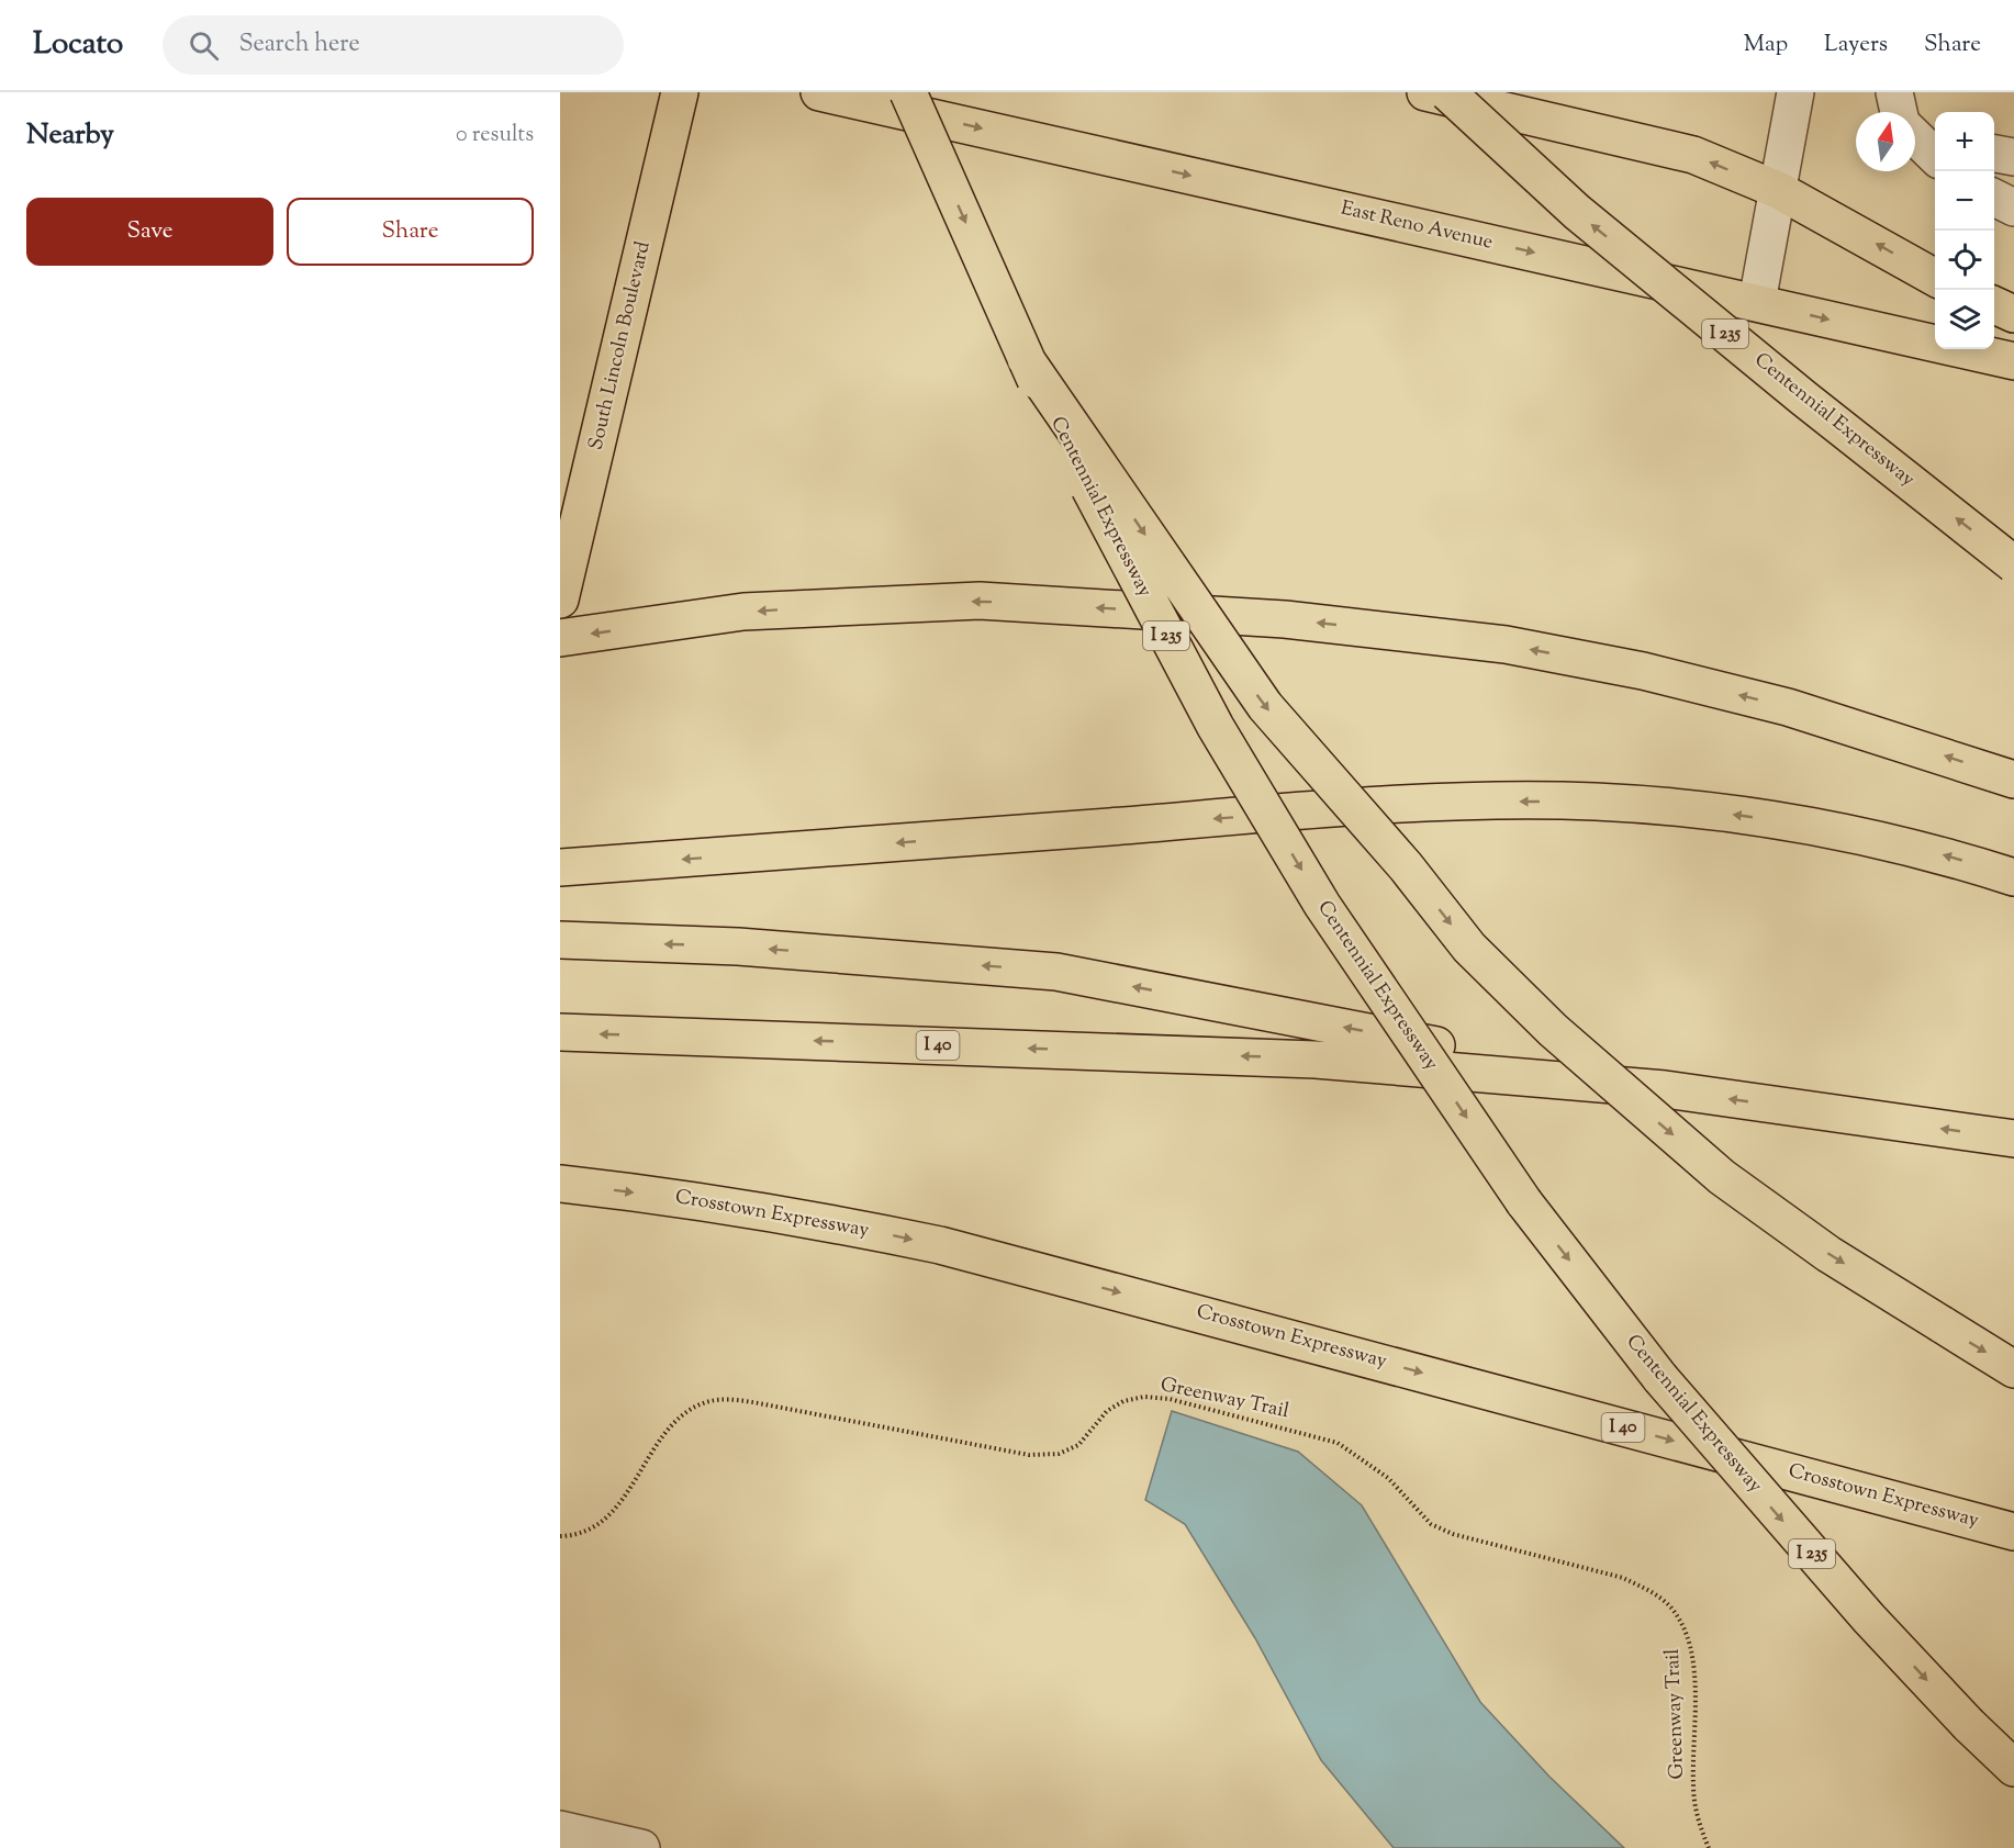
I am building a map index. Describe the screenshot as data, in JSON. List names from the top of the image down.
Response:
{
  "streets": {
    "main road": [
      "East Reno Avenue",
      "I 235",
      "South Lincoln Boulevard",
      "Centennial Expressway",
      "I 40",
      "Crosstown Expressway"
    ],
    "path": ["Greenway Trail"]
  },
  "north": "top",
  "page": {
    "header": "Locato",
    "search": "Search here",
    "nav": ["Map", "Layers", "Share"],
    "heading": ["Nearby", "0 results"],
    "map_buttons": ["+", "−"],
    "buttons": ["Save", "Share"]
  }
}
